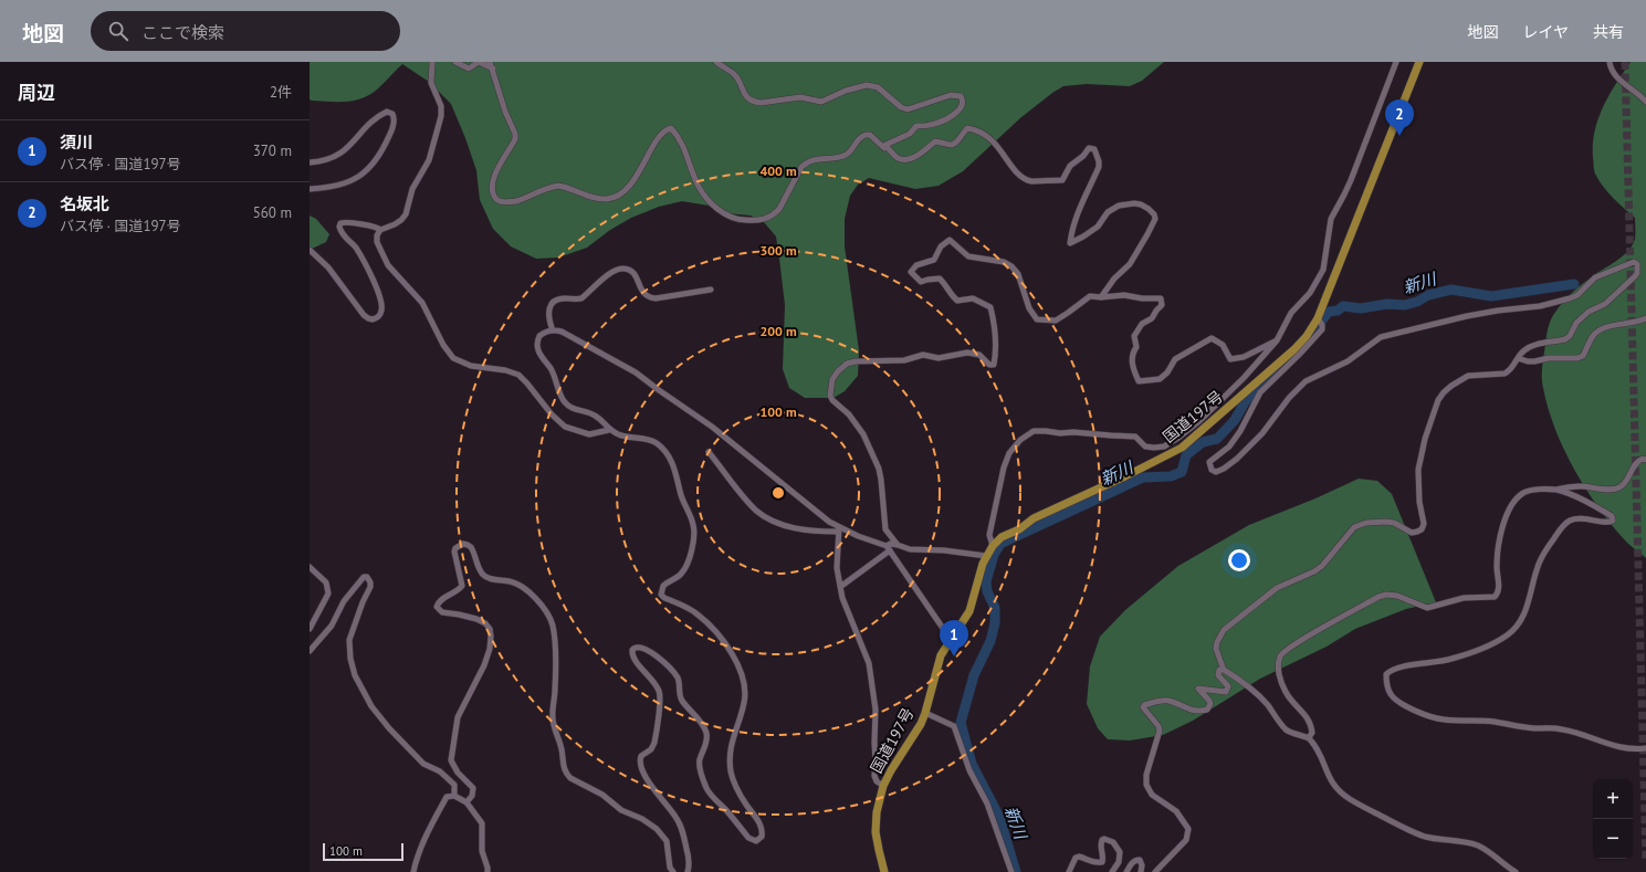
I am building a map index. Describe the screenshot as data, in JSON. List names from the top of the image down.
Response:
{
  "streets": {
    "highway": ["国道197号"]
  },
  "water": ["新川"],
  "scale_bar": "100 m",
  "page": {
    "header": "地図",
    "search": "ここで検索",
    "nav": ["地図", "レイヤ", "共有"],
    "heading": ["周辺", "2件"],
    "pins": ["2", "1"],
    "list": [
      {
        "mark": "1",
        "name": "須川",
        "note": "バス停 · 国道197号",
        "value": "370 m"
      },
      {
        "mark": "2",
        "name": "名坂北",
        "note": "バス停 · 国道197号",
        "value": "560 m"
      }
    ],
    "map_buttons": ["+", "−"],
    "scale": "100 m"
  },
  "rings": [
    "400 m",
    "300 m",
    "200 m",
    "100 m"
  ]
}
